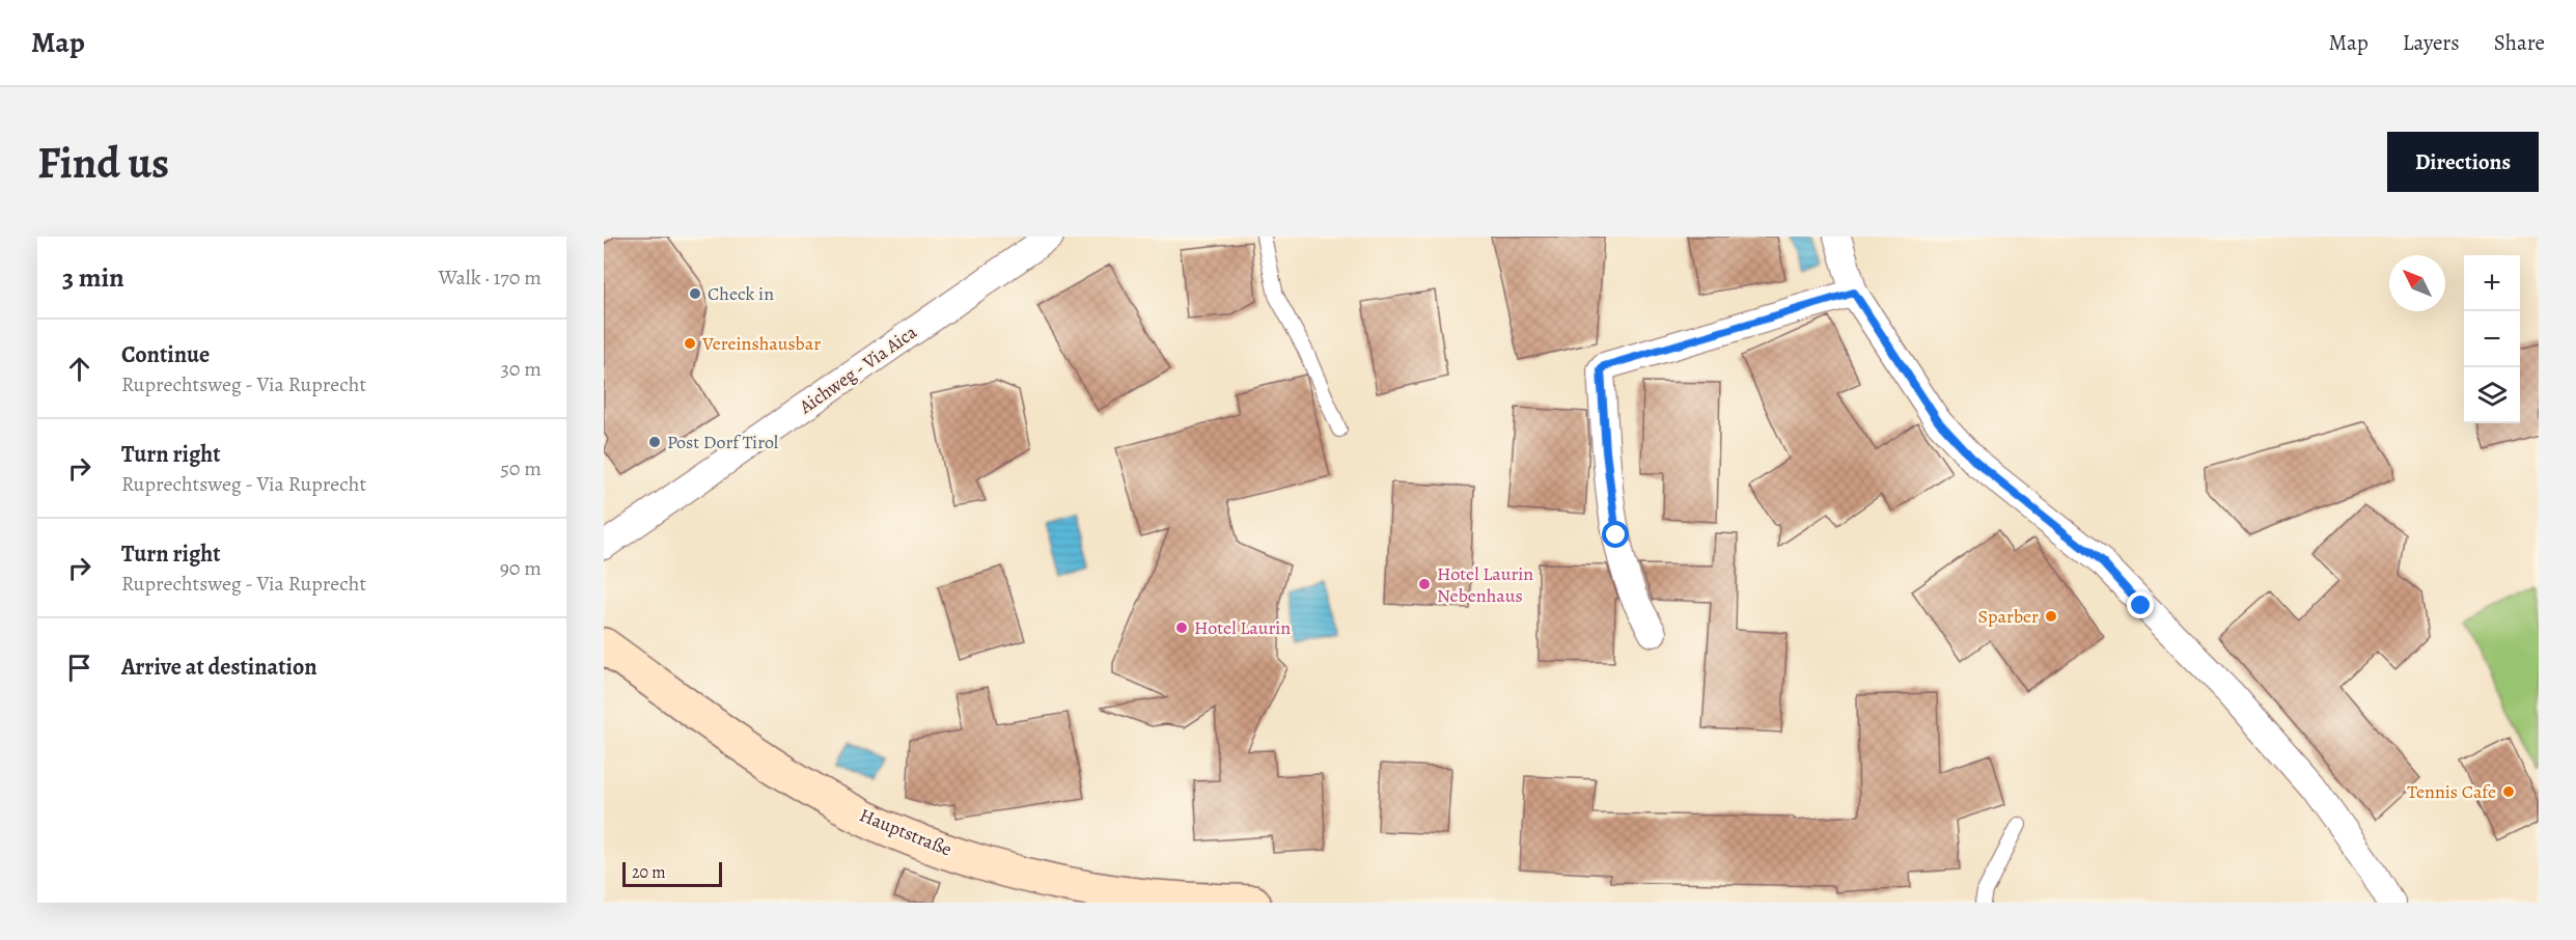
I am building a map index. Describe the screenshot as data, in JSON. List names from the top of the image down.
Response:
{
  "streets": {
    "street": ["Aichweg - Via Aica", "Hauptstraße"]
  },
  "places": [
    "Check in",
    "Vereinshausbar",
    "Post Dorf Tirol",
    "Hotel Laurin Nebenhaus",
    "Sparber",
    "Hotel Laurin",
    "Tennis Cafe"
  ],
  "scale_bar": "20 m",
  "north": "top left",
  "page": {
    "header": "Map",
    "nav": ["Map", "Layers", "Share"],
    "buttons": "Directions",
    "title": "Find us",
    "heading": ["3 min", "Walk · 170 m"],
    "map_buttons": ["+", "−"],
    "list": [
      ["Continue", "Ruprechtsweg - Via Ruprecht", "30 m"],
      ["Turn right", "Ruprechtsweg - Via Ruprecht", "50 m"],
      ["Turn right", "Ruprechtsweg - Via Ruprecht", "90 m"],
      "Arrive at destination"
    ],
    "scale": "20 m"
  }
}
